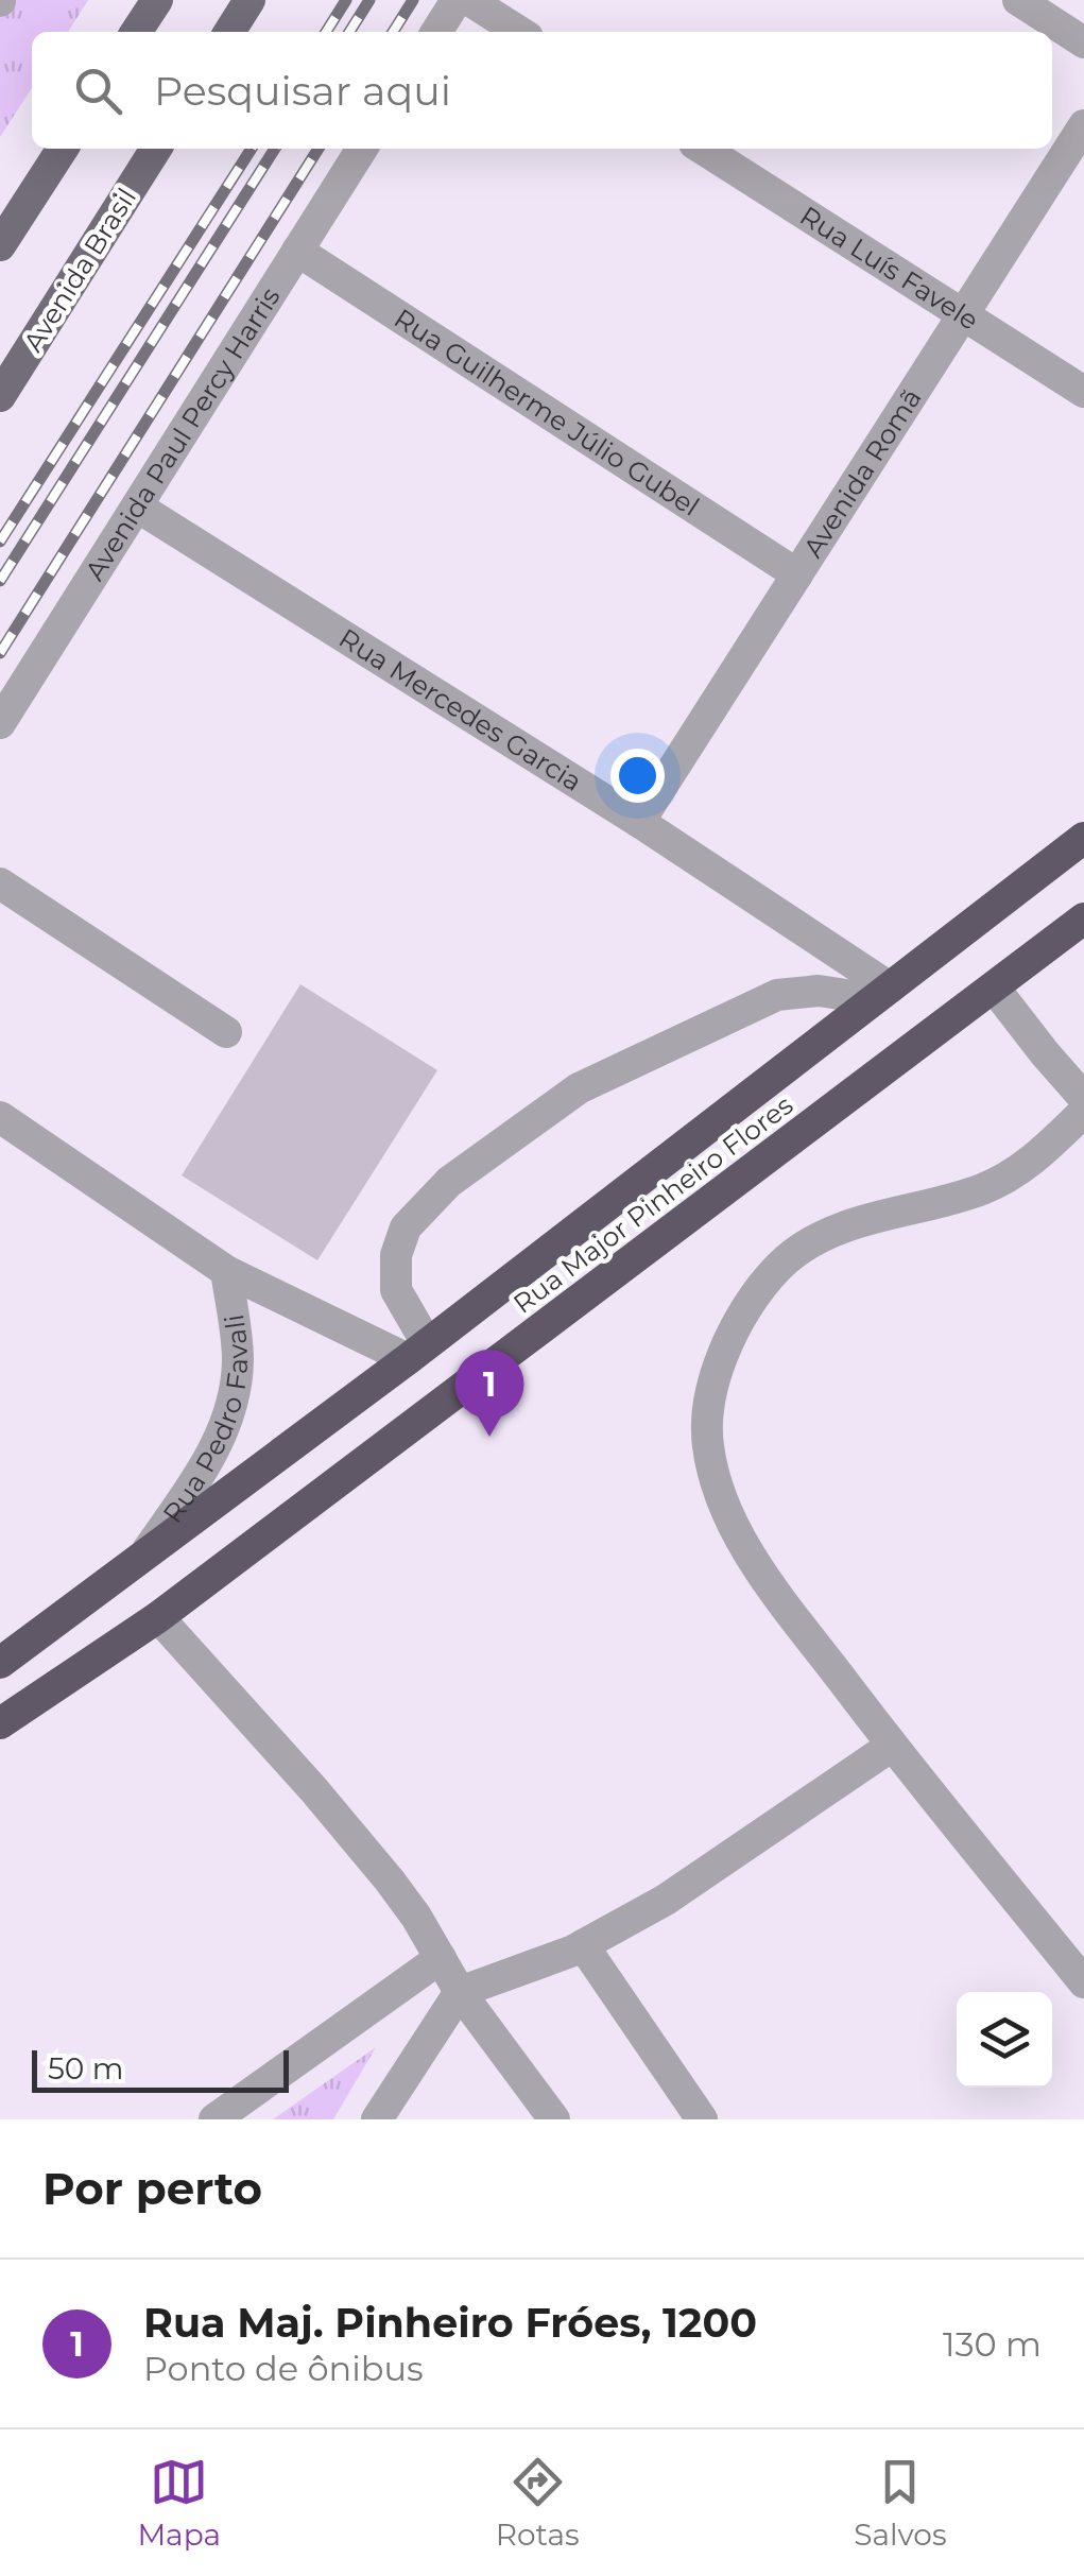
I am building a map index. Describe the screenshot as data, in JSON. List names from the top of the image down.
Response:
{
  "streets": {
    "highway": ["Rua Major Pinheiro Flores"],
    "main road": ["Avenida Brasil"],
    "street": [
      "Rua Luís Favele",
      "Rua Guilherme Júlio Gubel",
      "Avenida Paul Percy Harris",
      "Avenida Romã",
      "Rua Mercedes Garcia",
      "Rua Pedro Favali"
    ]
  },
  "crossings": [
    ["Rua Luís Favele", "Avenida Romã"],
    ["Rua Guilherme Júlio Gubel", "Avenida Paul Percy Harris"],
    ["Rua Guilherme Júlio Gubel", "Avenida Romã"],
    ["Avenida Paul Percy Harris", "Rua Mercedes Garcia"],
    ["Avenida Romã", "Rua Mercedes Garcia"],
    ["Rua Mercedes Garcia", "Rua Major Pinheiro Flores"],
    ["Rua Major Pinheiro Flores", "Rua Pedro Favali"]
  ],
  "scale_bar": "50 m",
  "page": {
    "search": "Pesquisar aqui",
    "pins": "1",
    "scale": "50 m",
    "heading": "Por perto",
    "list": [
      {
        "mark": "1",
        "name": "Rua Maj. Pinheiro Fróes, 1200",
        "note": "Ponto de ônibus",
        "value": "130 m"
      }
    ],
    "nav": ["Mapa", "Rotas", "Salvos"]
  }
}
